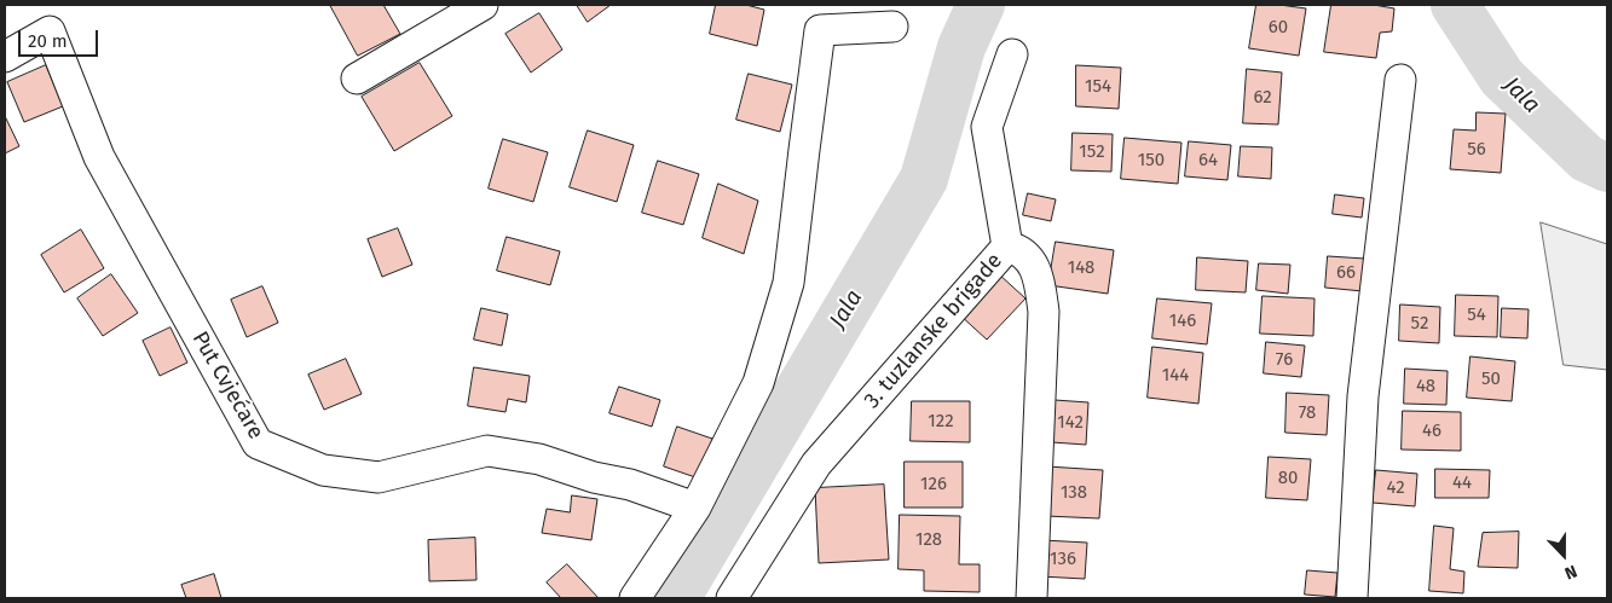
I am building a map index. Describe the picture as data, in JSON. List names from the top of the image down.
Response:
{
  "streets": {
    "street": ["3. tuzlanske brigade", "Put Cvjećare"]
  },
  "water": ["Jala"],
  "house_numbers": [
    "60",
    "154",
    "62",
    "56",
    "152",
    "150",
    "64",
    "148",
    "66",
    "54",
    "146",
    "52",
    "76",
    "144",
    "50",
    "48",
    "78",
    "122",
    "142",
    "46",
    "80",
    "44",
    "126",
    "42",
    "138",
    "128",
    "136"
  ],
  "scale_bar": "20 m",
  "north": "bottom"
}
